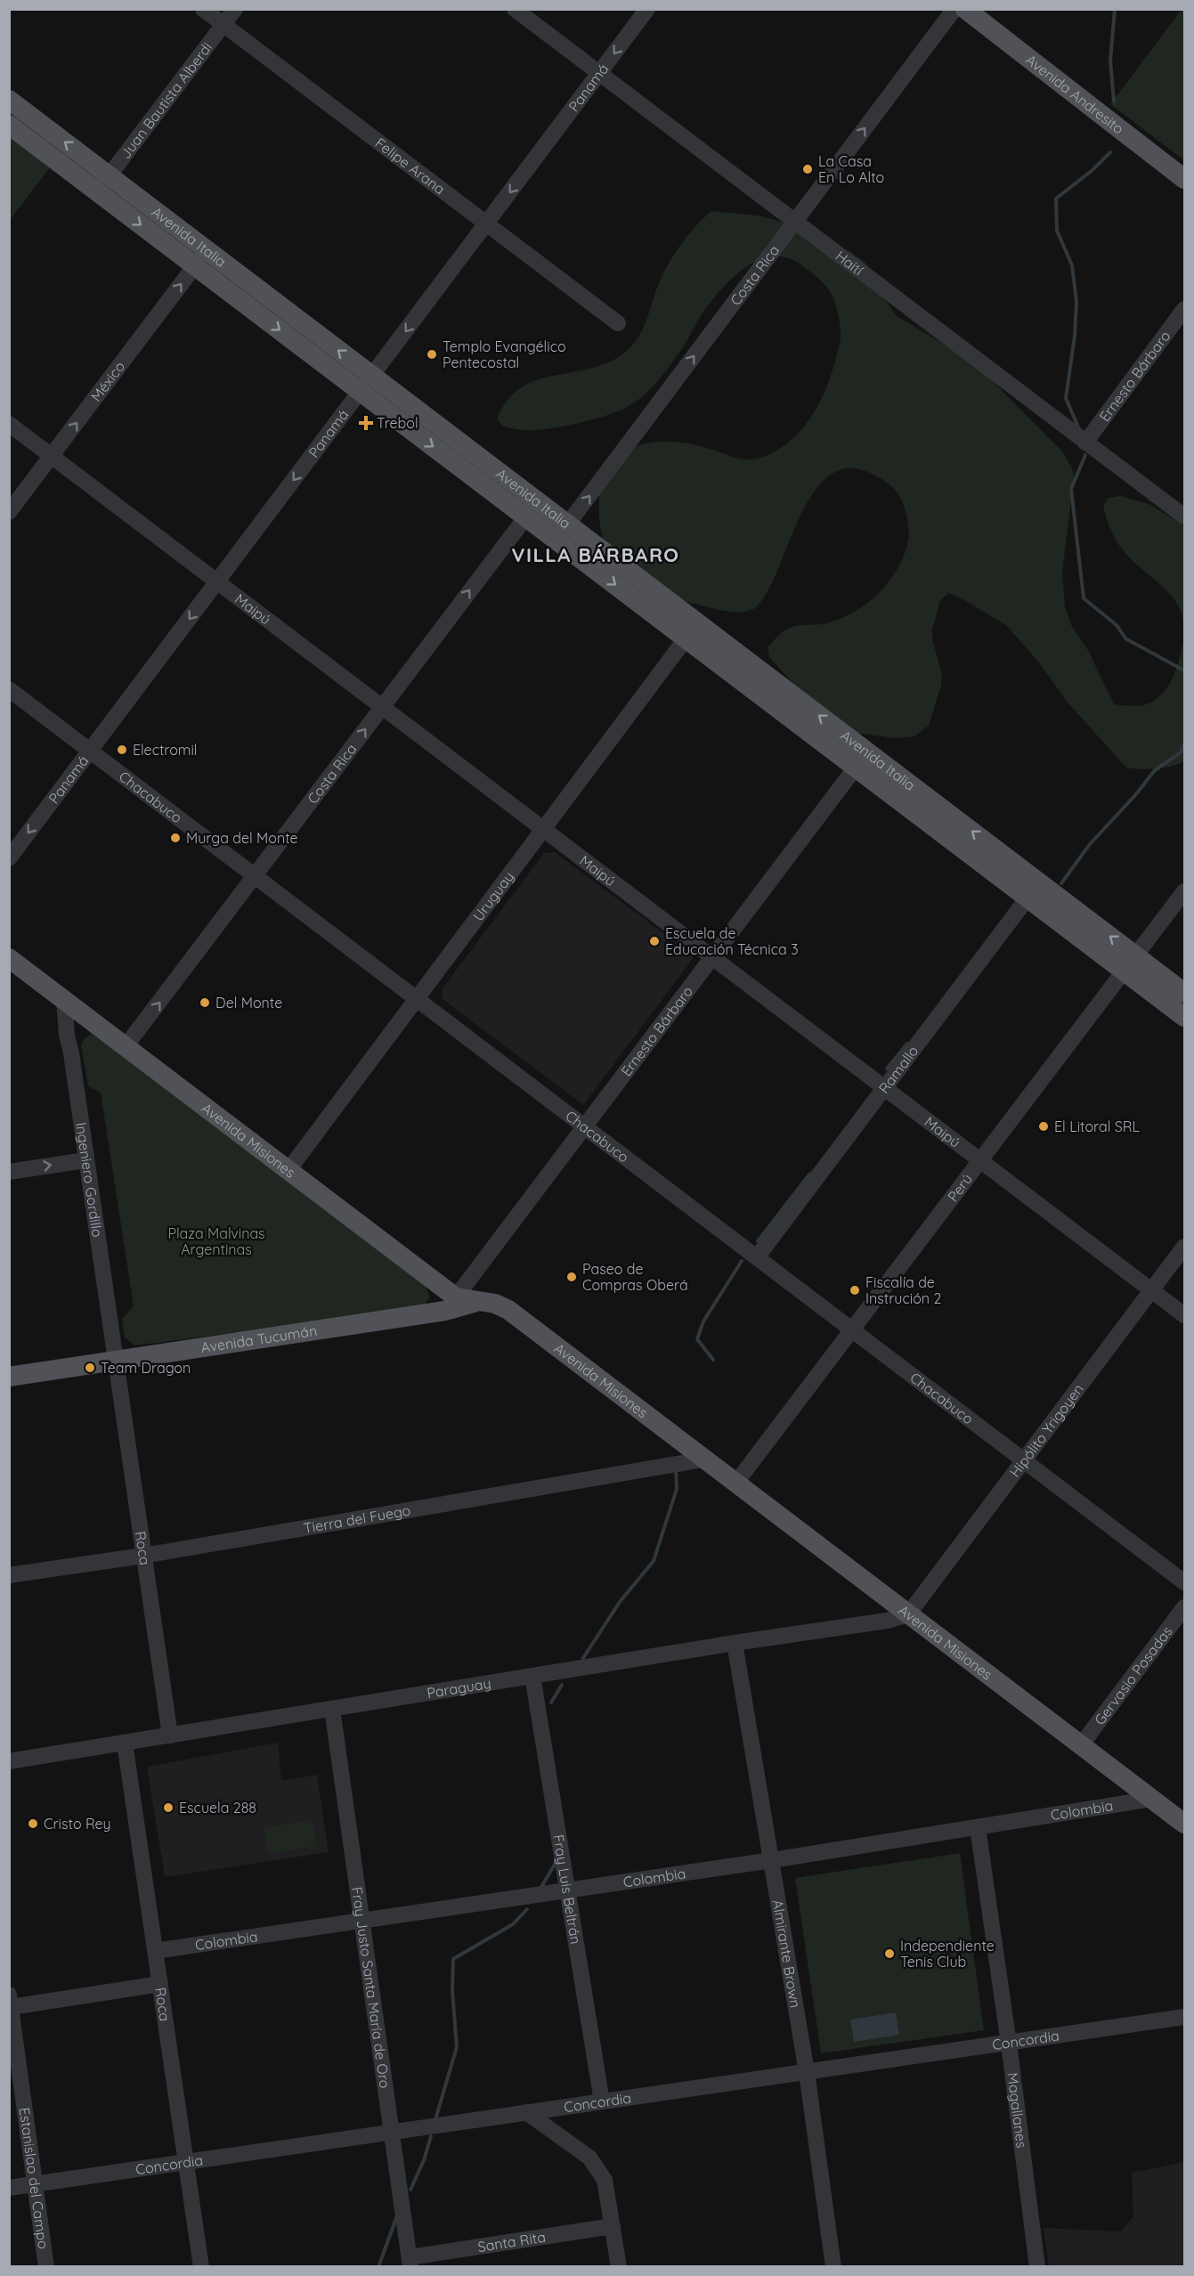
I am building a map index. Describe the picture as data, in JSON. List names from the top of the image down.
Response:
{
  "streets": {
    "main road": [
      "Avenida Andresito",
      "Avenida Italia",
      "Avenida Misiones",
      "Avenida Tucumán"
    ],
    "street": [
      "Panamá",
      "Juan Bautista Alberdi",
      "Felipe Arana",
      "Haití",
      "Costa Rica",
      "Ernesto Bárbaro",
      "México",
      "Maipú",
      "Chacabuco",
      "Uruguay",
      "Ramallo",
      "Ingeniero Gordillo",
      "Perú",
      "Hipólito Yrigoyen",
      "Tierra del Fuego",
      "Roca",
      "Gervasio Posadas",
      "Paraguay",
      "Colombia",
      "Fray Luis Beltrán",
      "Almirante Brown",
      "Fray Justo Santa María de Oro",
      "Concordia",
      "Magallanes",
      "Estanislao del Campo",
      "Santa Rita"
    ]
  },
  "crossings": [
    ["Panamá", "Felipe Arana"],
    ["Panamá", "Avenida Italia"],
    ["Panamá", "Haití"],
    ["Panamá", "Maipú"],
    ["Panamá", "Chacabuco"],
    ["Juan Bautista Alberdi", "Felipe Arana"],
    ["Juan Bautista Alberdi", "Avenida Italia"],
    ["Avenida Italia", "Costa Rica"],
    ["Avenida Italia", "Ernesto Bárbaro"],
    ["Avenida Italia", "México"],
    ["Avenida Italia", "Uruguay"],
    ["Avenida Italia", "Ramallo"],
    ["Avenida Italia", "Perú"],
    ["Haití", "Costa Rica"],
    ["Haití", "Ernesto Bárbaro"],
    ["Costa Rica", "Maipú"],
    ["Costa Rica", "Chacabuco"],
    ["Costa Rica", "Avenida Misiones"],
    ["Ernesto Bárbaro", "Maipú"],
    ["Ernesto Bárbaro", "Chacabuco"],
    ["Ernesto Bárbaro", "Avenida Misiones"],
    ["Ernesto Bárbaro", "Avenida Tucumán"],
    ["México", "Maipú"],
    ["Maipú", "Uruguay"],
    ["Maipú", "Ramallo"],
    ["Maipú", "Perú"],
    ["Maipú", "Hipólito Yrigoyen"],
    ["Chacabuco", "Uruguay"],
    ["Chacabuco", "Ramallo"],
    ["Chacabuco", "Perú"],
    ["Chacabuco", "Hipólito Yrigoyen"],
    ["Uruguay", "Avenida Misiones"],
    ["Avenida Misiones", "Ingeniero Gordillo"],
    ["Avenida Misiones", "Perú"],
    ["Avenida Misiones", "Avenida Tucumán"],
    ["Avenida Misiones", "Hipólito Yrigoyen"],
    ["Avenida Misiones", "Tierra del Fuego"],
    ["Avenida Misiones", "Gervasio Posadas"],
    ["Avenida Misiones", "Paraguay"],
    ["Avenida Misiones", "Colombia"],
    ["Ingeniero Gordillo", "Avenida Tucumán"],
    ["Ingeniero Gordillo", "Roca"],
    ["Avenida Tucumán", "Roca"],
    ["Hipólito Yrigoyen", "Paraguay"],
    ["Tierra del Fuego", "Roca"],
    ["Roca", "Paraguay"],
    ["Roca", "Colombia"],
    ["Roca", "Concordia"],
    ["Paraguay", "Fray Luis Beltrán"],
    ["Paraguay", "Almirante Brown"],
    ["Paraguay", "Fray Justo Santa María de Oro"],
    ["Colombia", "Fray Luis Beltrán"],
    ["Colombia", "Almirante Brown"],
    ["Colombia", "Fray Justo Santa María de Oro"],
    ["Colombia", "Magallanes"],
    ["Fray Luis Beltrán", "Concordia"],
    ["Almirante Brown", "Concordia"],
    ["Fray Justo Santa María de Oro", "Concordia"],
    ["Fray Justo Santa María de Oro", "Santa Rita"],
    ["Concordia", "Magallanes"],
    ["Concordia", "Estanislao del Campo"]
  ],
  "one_way": ["Panamá", "Costa Rica", "México"],
  "districts": ["VILLA BÁRBARO"],
  "parks": ["Plaza Malvinas Argentinas"],
  "places": {
    "other": [
      "La Casa En Lo Alto",
      "Templo Evangélico Pentecostal",
      "Electromil",
      "Murga del Monte",
      "Escuela de Educación Técnica 3",
      "Del Monte",
      "El Litoral SRL",
      "Paseo de Compras Oberá",
      "Fiscalía de Instrución 2",
      "Team Dragon",
      "Escuela 288",
      "Cristo Rey",
      "Independiente Tenis Club"
    ],
    "health": ["Trebol"]
  }
}
